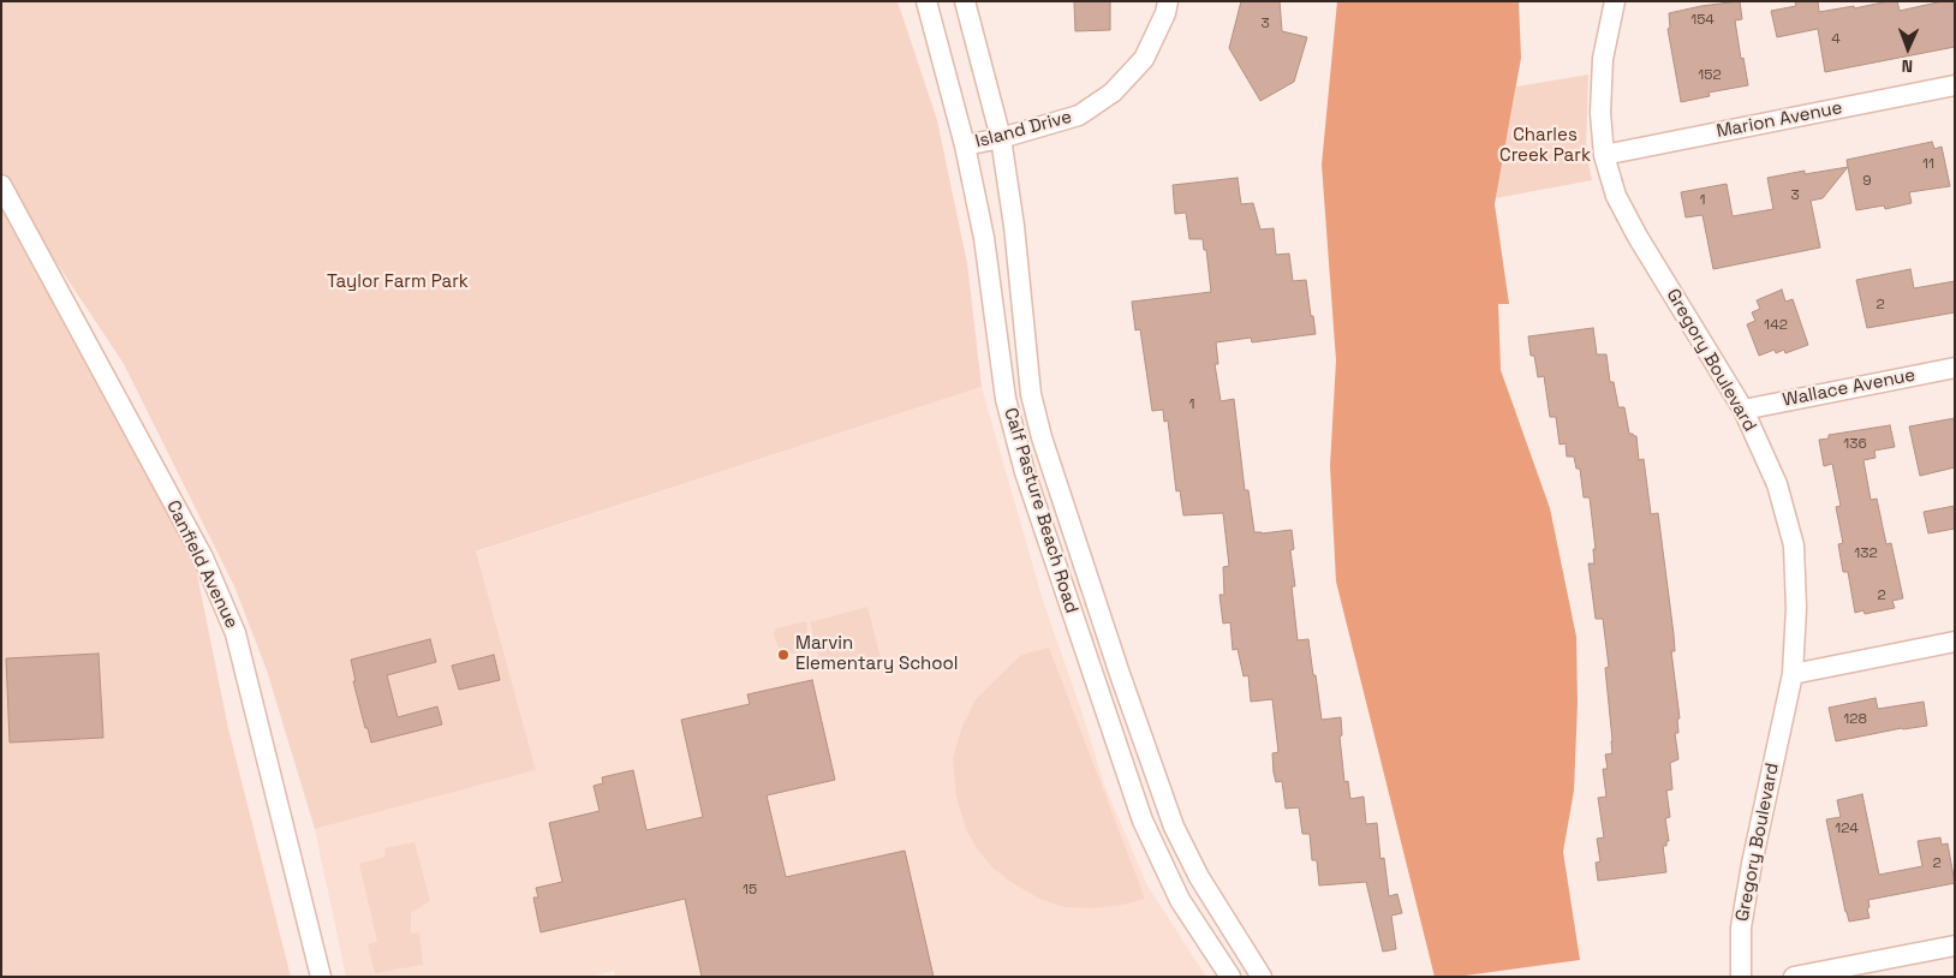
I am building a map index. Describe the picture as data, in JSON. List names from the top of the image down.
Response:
{
  "streets": {
    "street": [
      "Marion Avenue",
      "Island Drive",
      "Gregory Boulevard",
      "Wallace Avenue",
      "Calf Pasture Beach Road",
      "Canfield Avenue"
    ]
  },
  "crossings": [
    ["Marion Avenue", "Gregory Boulevard"],
    ["Island Drive", "Calf Pasture Beach Road"],
    ["Gregory Boulevard", "Wallace Avenue"]
  ],
  "parks": ["Charles Creek Park", "Taylor Farm Park"],
  "places": ["Marvin Elementary School"],
  "house_numbers": [
    "154",
    "3",
    "4",
    "152",
    "11",
    "9",
    "3",
    "1",
    "2",
    "142",
    "1",
    "136",
    "132",
    "2",
    "128",
    "124",
    "2",
    "15"
  ],
  "north": "bottom"
}
